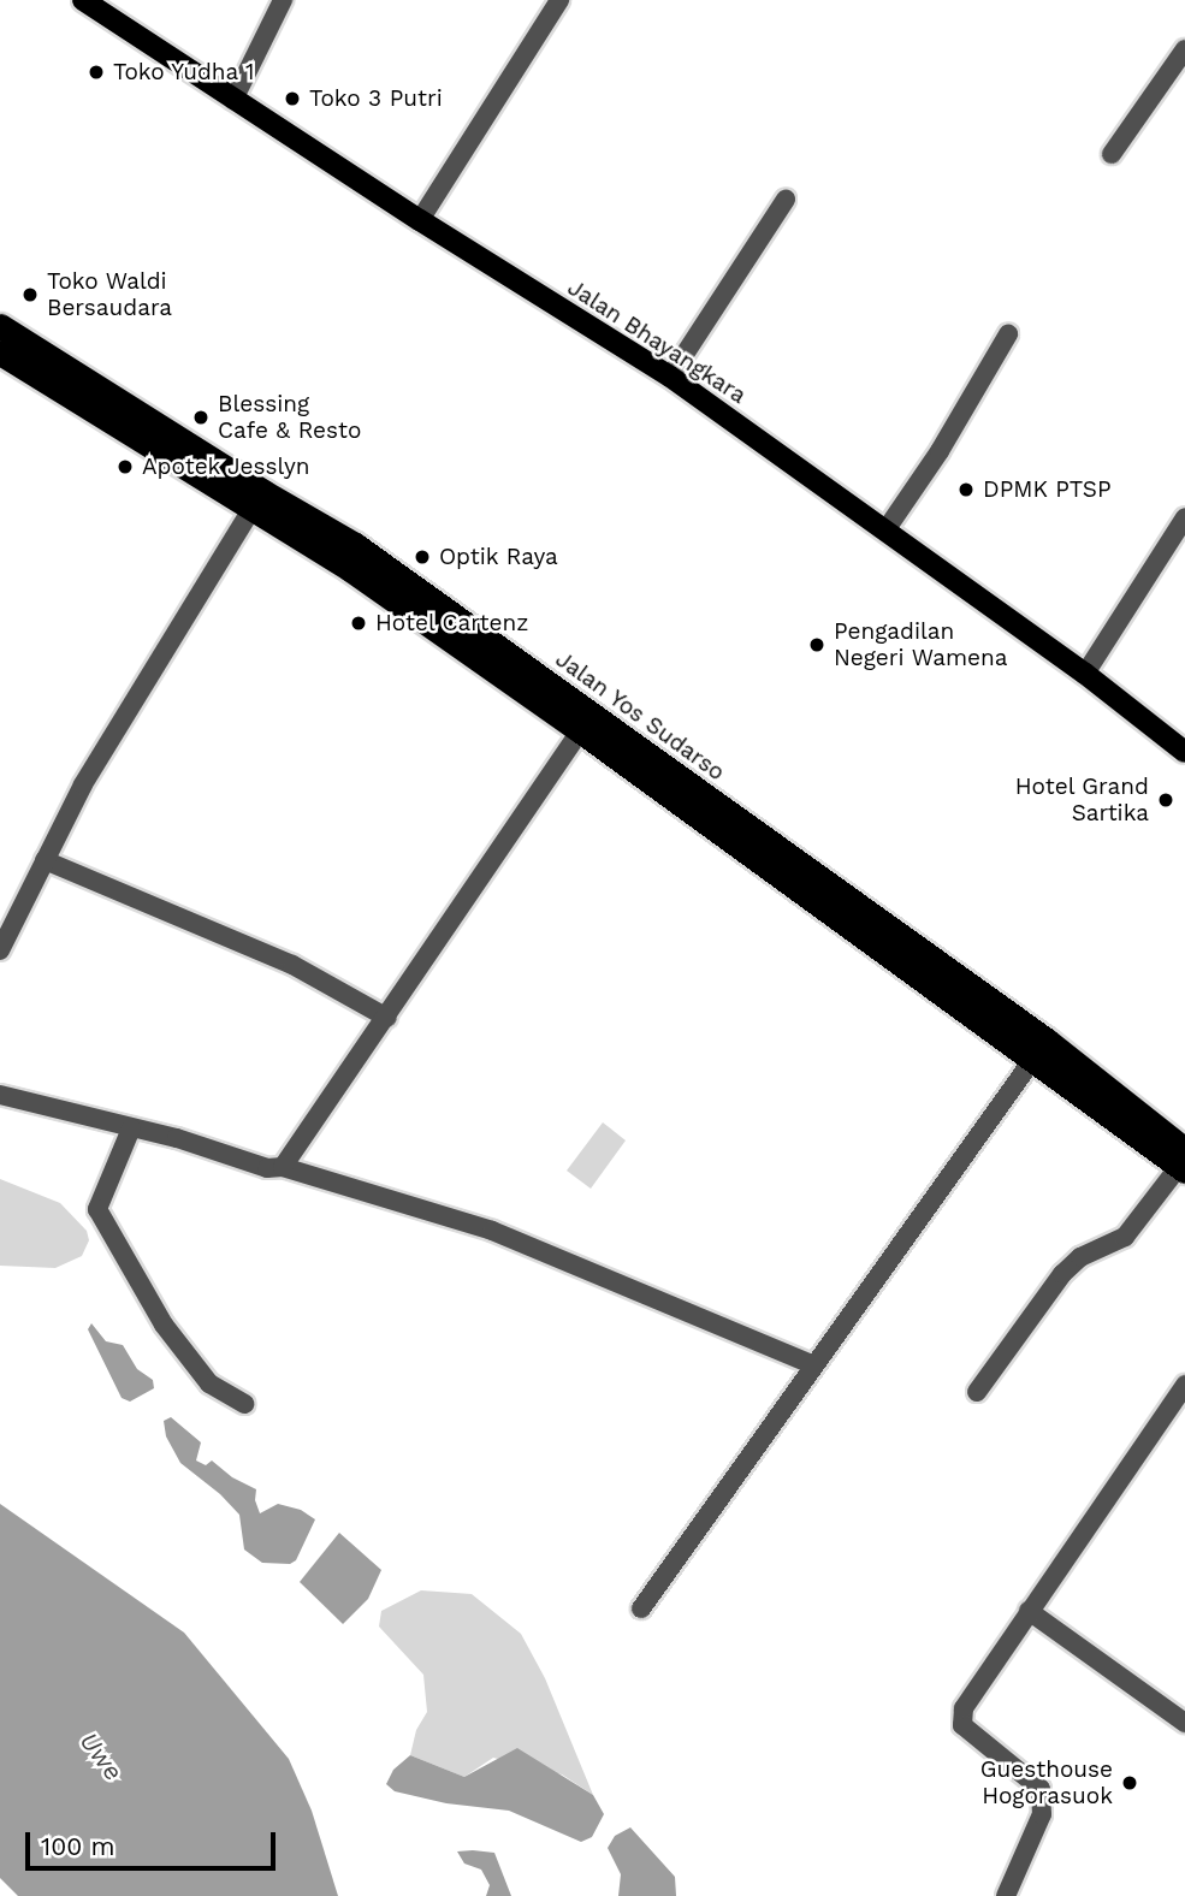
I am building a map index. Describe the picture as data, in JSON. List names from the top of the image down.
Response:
{
  "streets": {
    "highway": ["Jalan Yos Sudarso"],
    "main road": ["Jalan Bhayangkara"]
  },
  "water": ["Uwe"],
  "places": [
    "Toko Yudha 1",
    "Toko 3 Putri",
    "Toko Waldi Bersaudara",
    "Blessing Cafe & Resto",
    "Apotek Jesslyn",
    "DPMK PTSP",
    "Optik Raya",
    "Hotel Cartenz",
    "Pengadilan Negeri Wamena",
    "Hotel Grand Sartika",
    "Guesthouse Hogorasuok"
  ],
  "scale_bar": "100 m"
}
